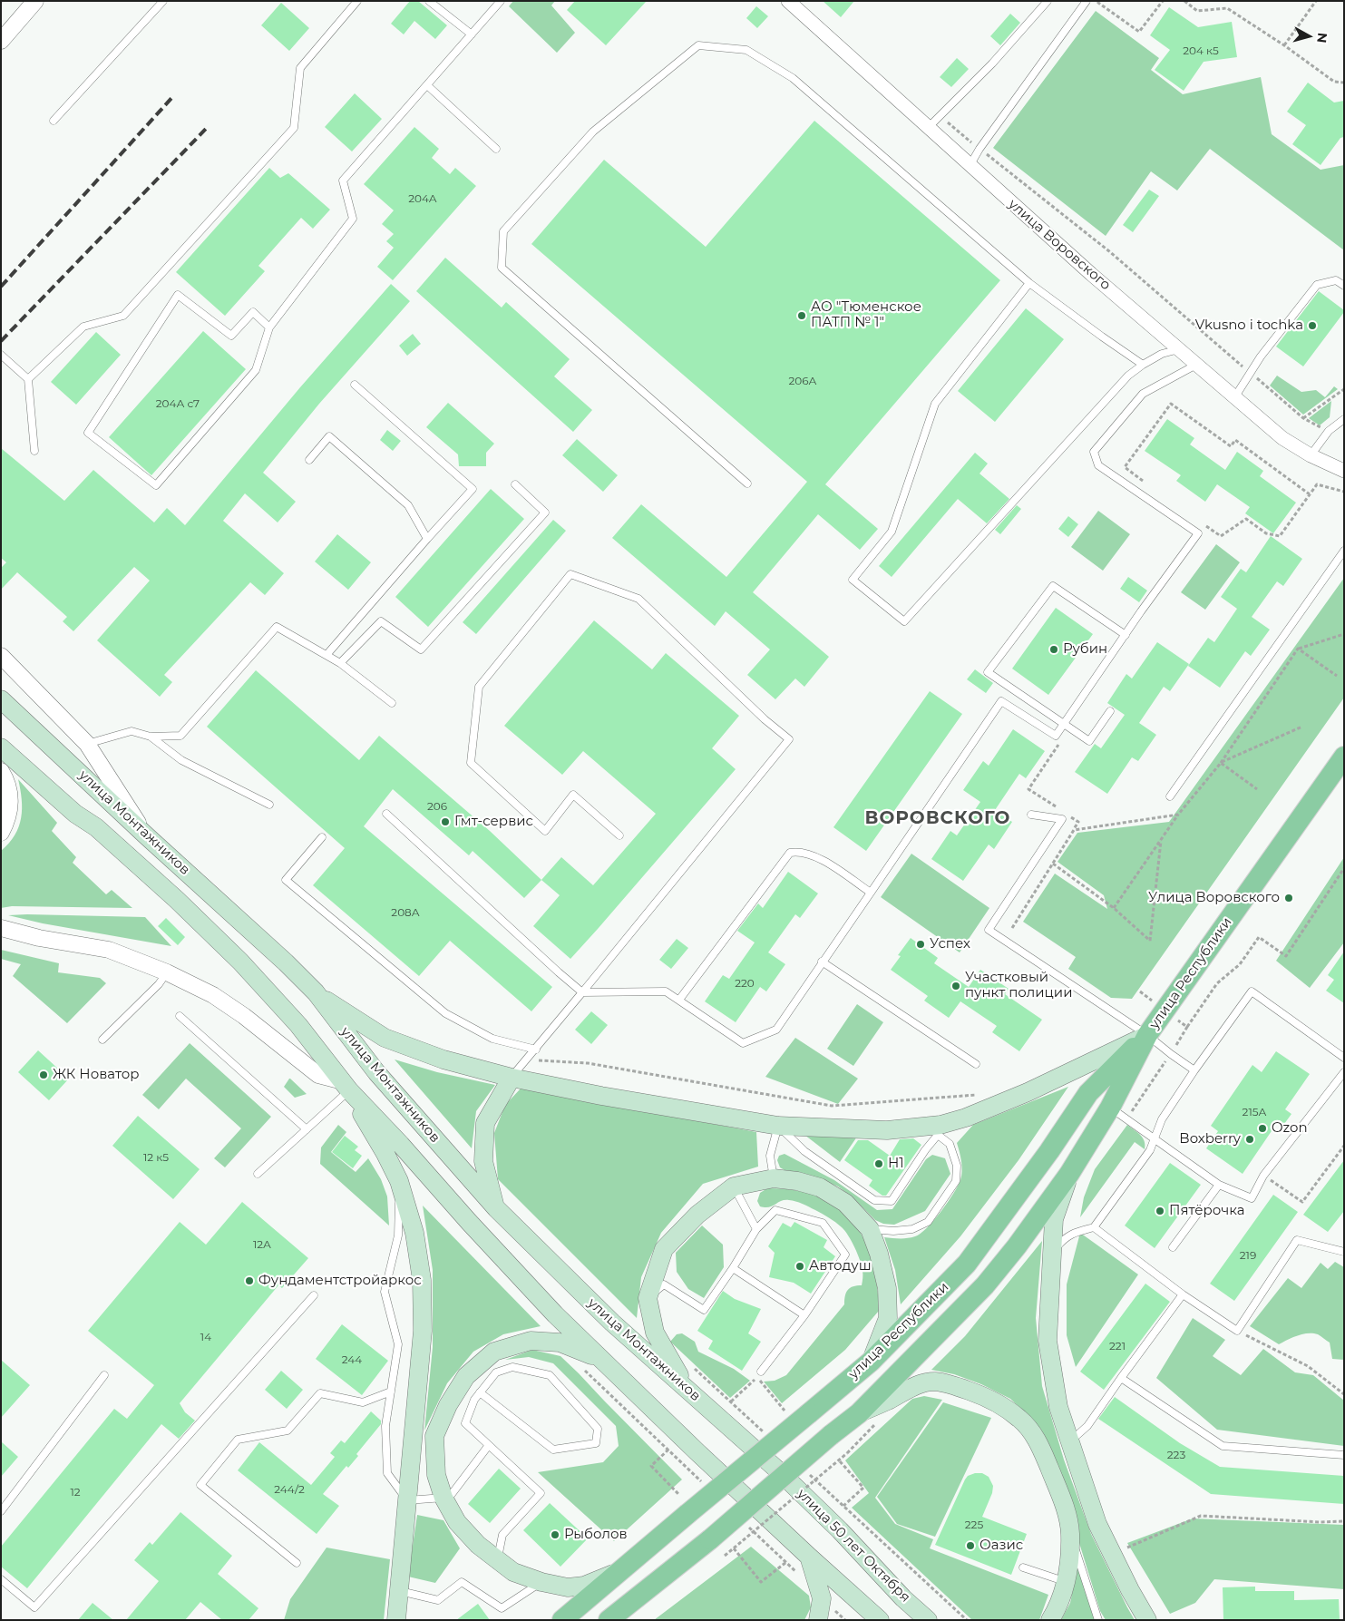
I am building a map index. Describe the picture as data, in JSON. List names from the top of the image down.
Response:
{
  "streets": {
    "main road": ["улица Монтажников", "улица Республики", "улица 50 лет Октября"],
    "street": ["улица Воровского"]
  },
  "crossings": [
    ["улица Монтажников", "улица 50 лет Октября"]
  ],
  "districts": ["ВОРОВСКОГО"],
  "places": [
    "АО \"Тюменское ПАТП № 1\"",
    "Vkusno i tochka",
    "Рубин",
    "Гмт-сервис",
    "Улица Воровского",
    "Успех",
    "Участковый пункт полиции",
    "ЖК Новатор",
    "Ozon",
    "Boxberry",
    "Н1",
    "Пятёрочка",
    "Автодуш",
    "Фундаментстройаркос",
    "Рыболов",
    "Оазис"
  ],
  "house_numbers": [
    "204 к5",
    "204А",
    "206А",
    "204А с7",
    "206",
    "208А",
    "220",
    "215А",
    "12 к5",
    "12А",
    "219",
    "14",
    "221",
    "244",
    "223",
    "244/2",
    "12",
    "225"
  ],
  "north": "right"
}
